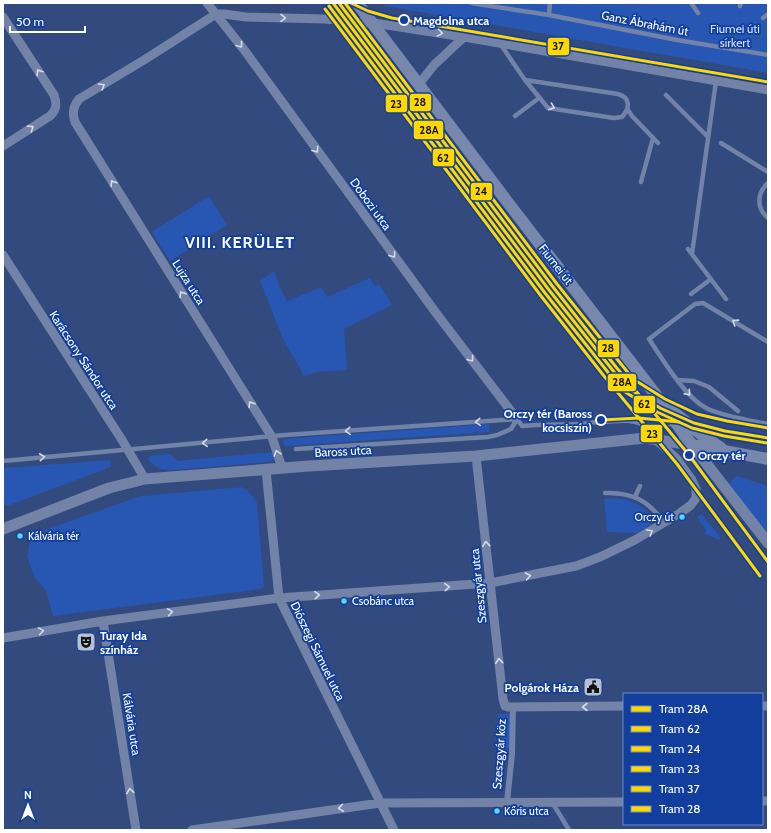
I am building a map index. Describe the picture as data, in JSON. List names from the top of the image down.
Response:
{
  "streets": {
    "main road": ["Fiumei út"],
    "street": [
      "Dobozi utca",
      "Lujza utca",
      "Karácsony Sándor utca",
      "Baross utca",
      "Szeszgyár utca",
      "Diószegi Sámuel utca",
      "Kálvária utca",
      "Szeszgyár köz"
    ],
    "lane": ["Ganz Ábrahám út"]
  },
  "crossings": [
    ["Dobozi utca", "Lujza utca"],
    ["Fiumei út", "Baross utca"],
    ["Lujza utca", "Baross utca"],
    ["Karácsony Sándor utca", "Baross utca"],
    ["Baross utca", "Szeszgyár utca"],
    ["Baross utca", "Diószegi Sámuel utca"],
    ["Szeszgyár utca", "Szeszgyár köz"]
  ],
  "one_way": ["Dobozi utca", "Szeszgyár utca", "Kálvária utca"],
  "districts": ["VIII. KERÜLET"],
  "parks": ["Fiumei úti sírkert"],
  "places": {
    "other": [
      "Magdolna utca",
      "Orczy tér (Baross kocsiszín)",
      "Orczy tér",
      "Orczy út",
      "Kálvária tér",
      "Csobánc utca",
      "Kőris utca"
    ],
    "theatre": ["Turay Ida színház"],
    "public building": ["Polgárok Háza"]
  },
  "lines": [
    "tram line 28A",
    "tram line 24",
    "tram line 37",
    "tram line 28",
    "tram line 62",
    "tram line 23"
  ],
  "legend": [
    "Tram 28A",
    "Tram 62",
    "Tram 24",
    "Tram 23",
    "Tram 37",
    "Tram 28"
  ],
  "scale_bar": "50 m",
  "north": "top"
}
